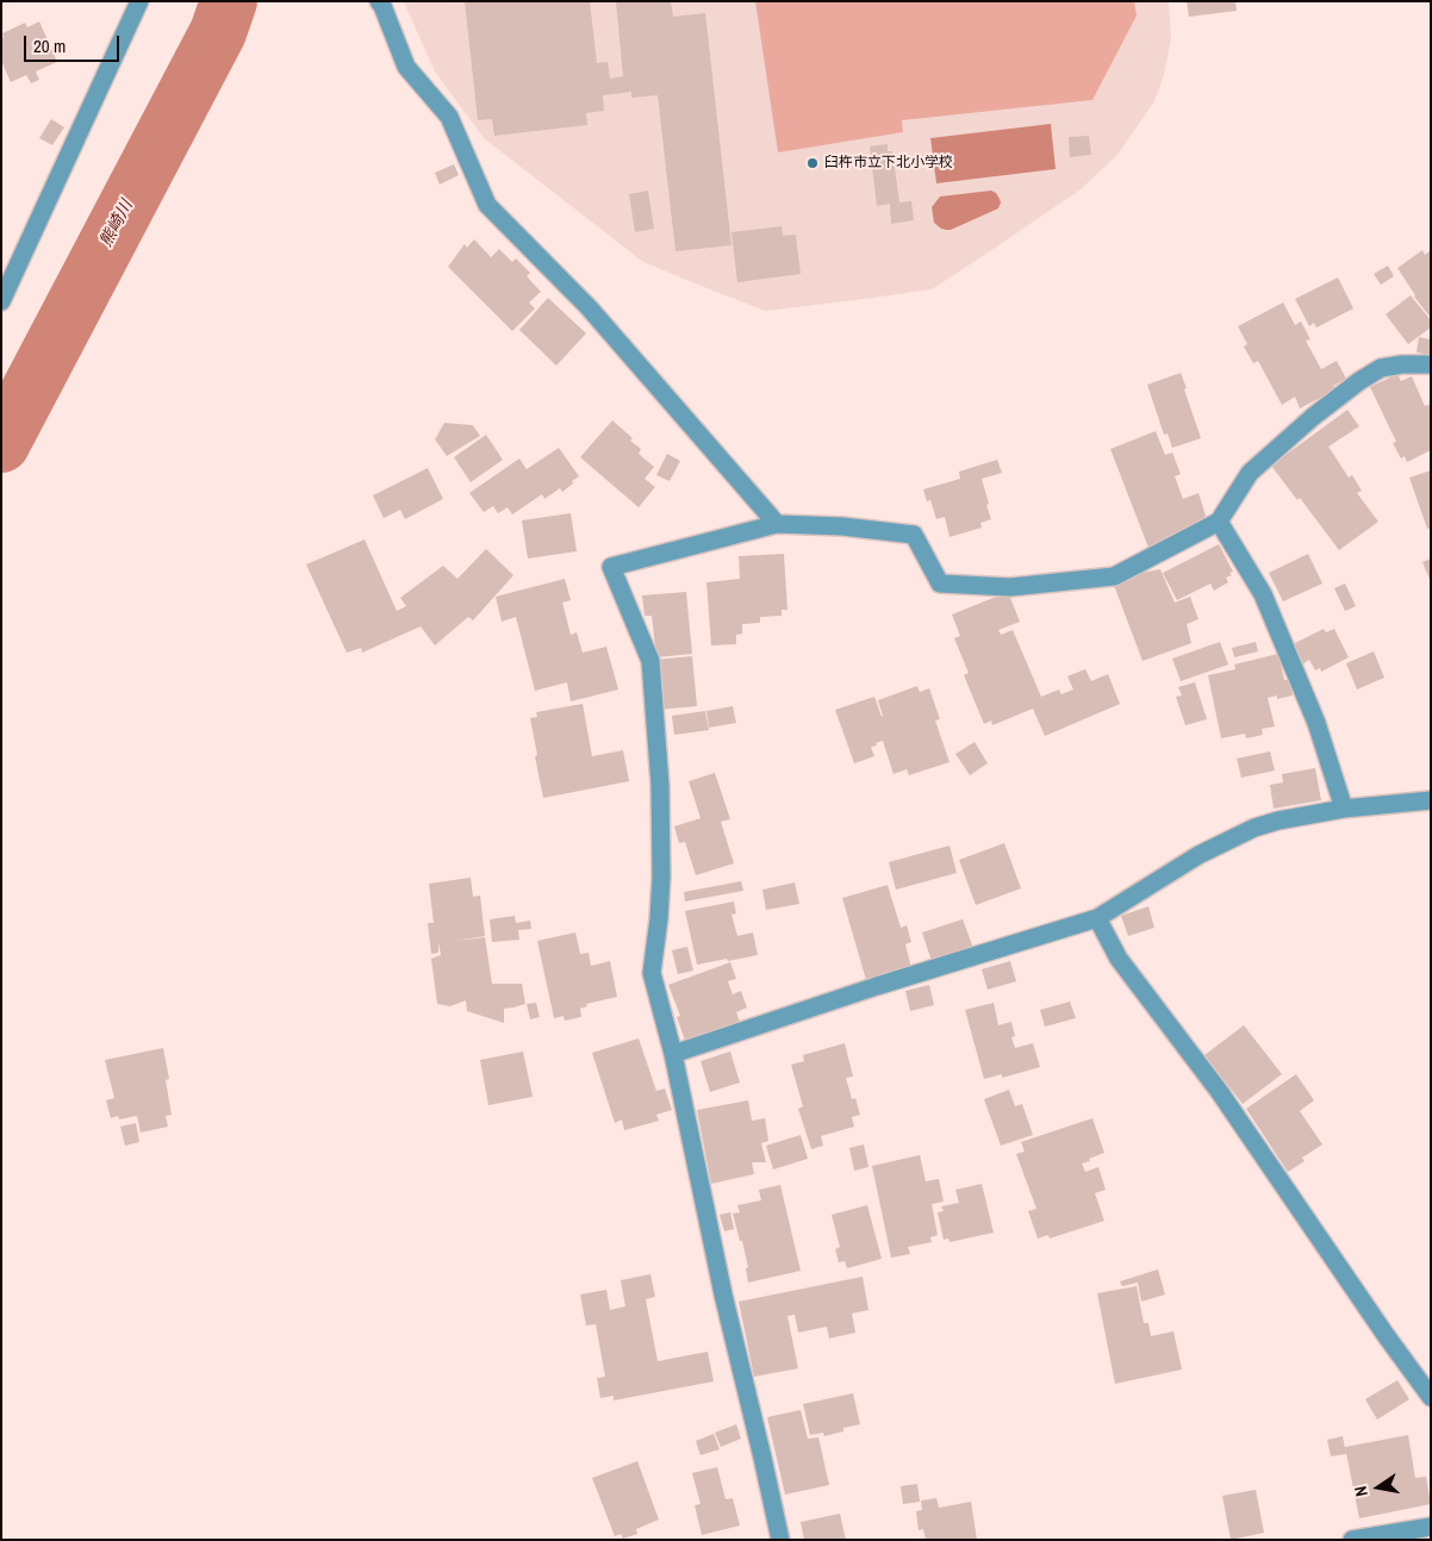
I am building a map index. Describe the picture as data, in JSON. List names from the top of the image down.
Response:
{
  "water": ["熊崎川"],
  "places": ["臼杵市立下北小学校"],
  "scale_bar": "20 m",
  "north": "left"
}
